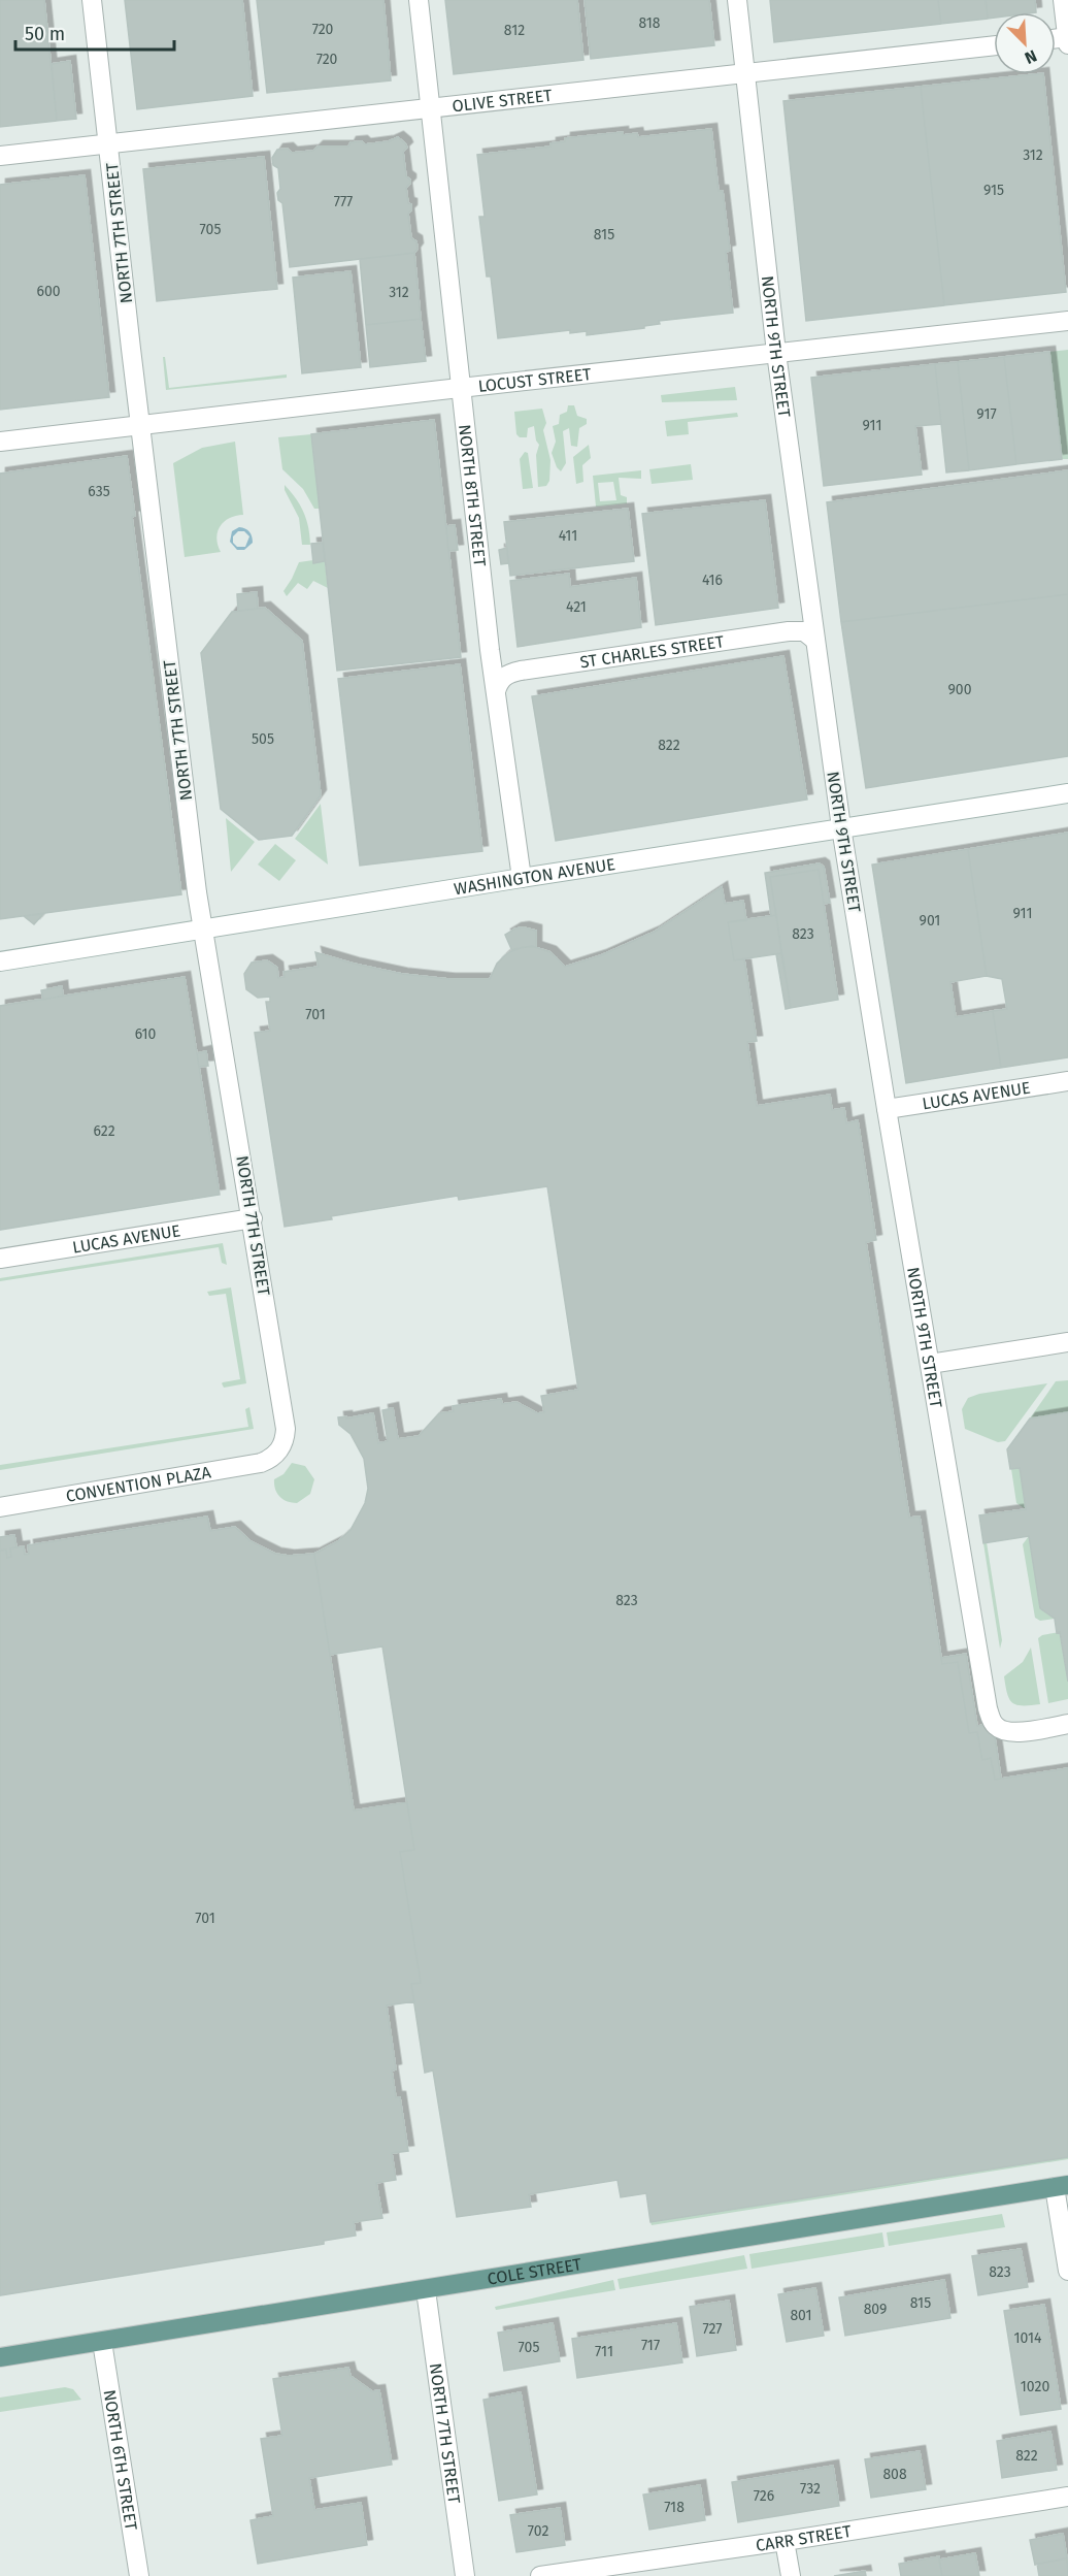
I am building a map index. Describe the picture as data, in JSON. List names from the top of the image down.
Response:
{
  "streets": {
    "main road": ["COLE STREET"],
    "street": [
      "OLIVE STREET",
      "NORTH 7TH STREET",
      "NORTH 9TH STREET",
      "LOCUST STREET",
      "NORTH 8TH STREET",
      "ST CHARLES STREET",
      "WASHINGTON AVENUE",
      "LUCAS AVENUE",
      "CONVENTION PLAZA",
      "NORTH 6TH STREET",
      "CARR STREET"
    ]
  },
  "crossings": [
    ["OLIVE STREET", "NORTH 7TH STREET"],
    ["OLIVE STREET", "NORTH 9TH STREET"],
    ["OLIVE STREET", "NORTH 8TH STREET"],
    ["NORTH 7TH STREET", "LOCUST STREET"],
    ["NORTH 7TH STREET", "WASHINGTON AVENUE"],
    ["NORTH 7TH STREET", "LUCAS AVENUE"],
    ["NORTH 7TH STREET", "CONVENTION PLAZA"],
    ["NORTH 7TH STREET", "COLE STREET"],
    ["NORTH 9TH STREET", "LOCUST STREET"],
    ["NORTH 9TH STREET", "ST CHARLES STREET"],
    ["NORTH 9TH STREET", "WASHINGTON AVENUE"],
    ["NORTH 9TH STREET", "LUCAS AVENUE"],
    ["LOCUST STREET", "NORTH 8TH STREET"],
    ["NORTH 8TH STREET", "ST CHARLES STREET"],
    ["NORTH 8TH STREET", "WASHINGTON AVENUE"],
    ["COLE STREET", "NORTH 6TH STREET"]
  ],
  "house_numbers": [
    "818",
    "720",
    "812",
    "720",
    "312",
    "915",
    "777",
    "705",
    "815",
    "600",
    "312",
    "917",
    "911",
    "635",
    "411",
    "416",
    "421",
    "900",
    "505",
    "822",
    "911",
    "901",
    "823",
    "701",
    "610",
    "622",
    "823",
    "701",
    "823",
    "815",
    "809",
    "801",
    "727",
    "1014",
    "717",
    "705",
    "711",
    "1020",
    "822",
    "808",
    "732",
    "726",
    "718",
    "702"
  ],
  "scale_bar": "50 m",
  "north": "bottom right"
}
